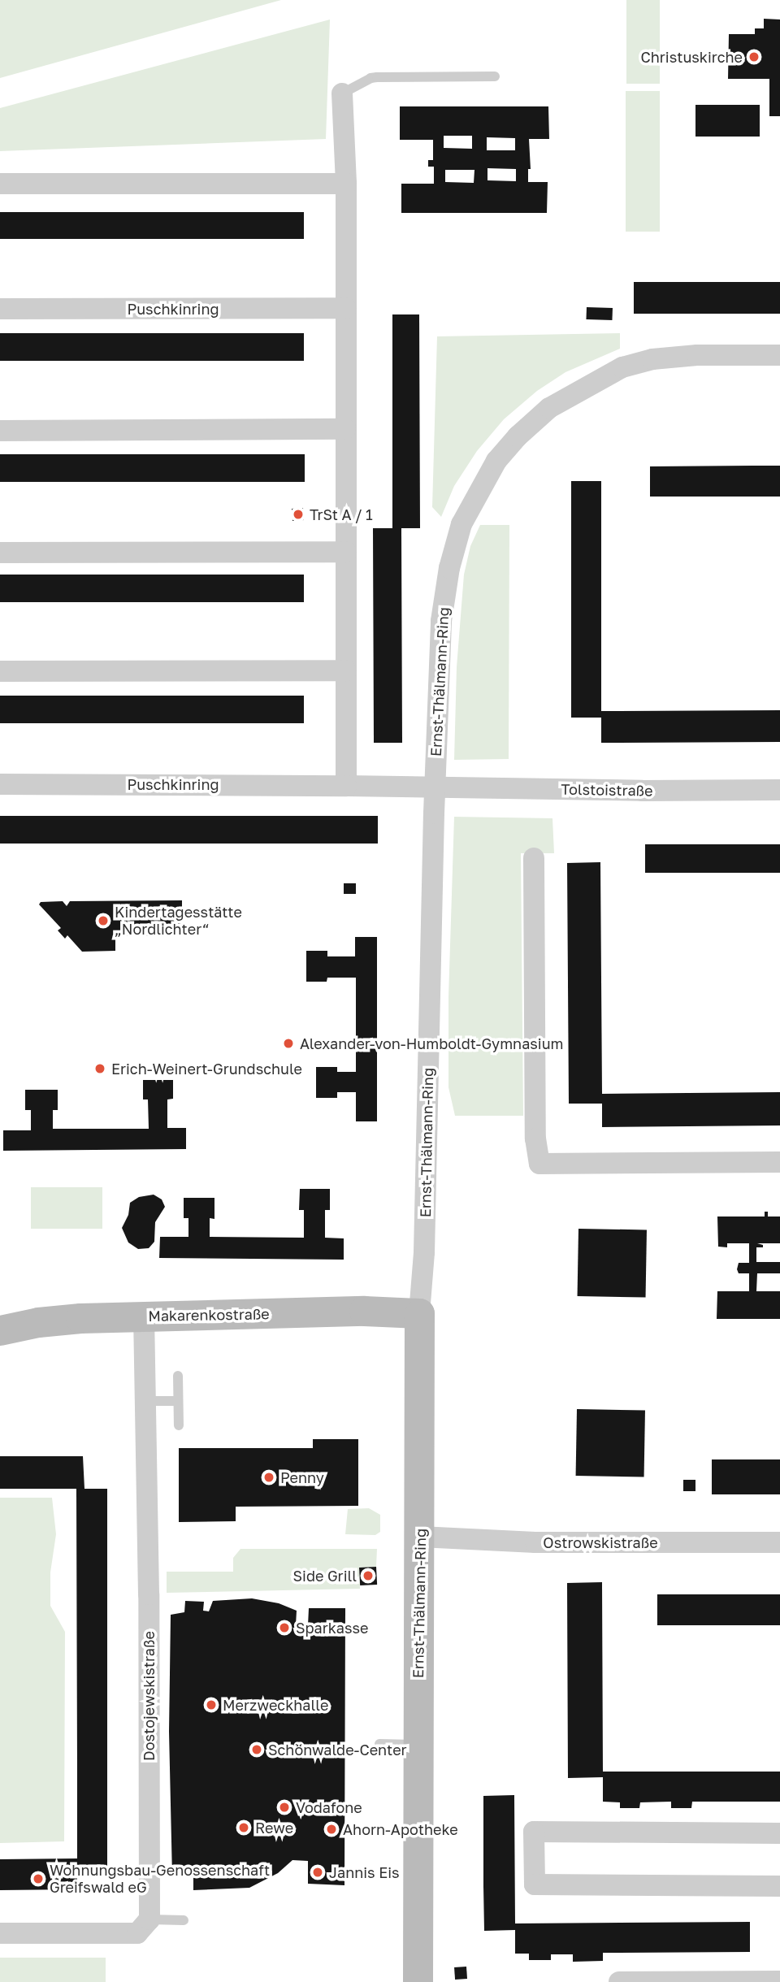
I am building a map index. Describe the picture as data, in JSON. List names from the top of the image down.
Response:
{
  "streets": {
    "street": [
      "Puschkinring",
      "Ernst-Thälmann-Ring",
      "Tolstoistraße",
      "Makarenkostraße",
      "Ostrowskistraße",
      "Dostojewskistraße"
    ]
  },
  "crossings": [
    ["Puschkinring", "Ernst-Thälmann-Ring"],
    ["Puschkinring", "Tolstoistraße"],
    ["Ernst-Thälmann-Ring", "Tolstoistraße"],
    ["Ernst-Thälmann-Ring", "Makarenkostraße"],
    ["Ernst-Thälmann-Ring", "Ostrowskistraße"],
    ["Makarenkostraße", "Dostojewskistraße"]
  ],
  "places": [
    "Christuskirche",
    "TrSt A / 1",
    "Kindertagesstätte „Nordlichter“",
    "Alexander-von-Humboldt-Gymnasium",
    "Erich-Weinert-Grundschule",
    "Penny",
    "Side Grill",
    "Sparkasse",
    "Merzweckhalle",
    "Schönwalde-Center",
    "Vodafone",
    "Rewe",
    "Ahorn-Apotheke",
    "Jannis Eis",
    "Wohnungsbau-Genossenschaft Greifswald eG"
  ]
}
